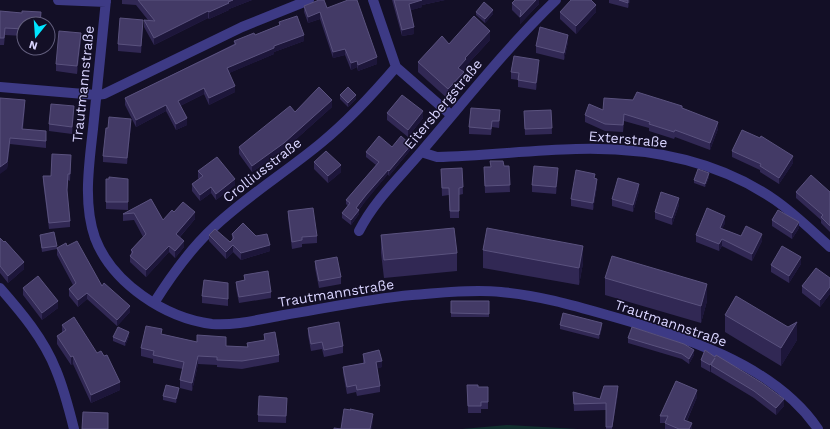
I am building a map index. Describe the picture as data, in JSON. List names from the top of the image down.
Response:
{
  "streets": {
    "street": [
      "Trautmannstraße",
      "Eitersbergstraße",
      "Exterstraße",
      "Crolliusstraße"
    ]
  },
  "crossings": [
    ["Trautmannstraße", "Crolliusstraße"],
    ["Eitersbergstraße", "Exterstraße"]
  ],
  "north": "bottom"
}
